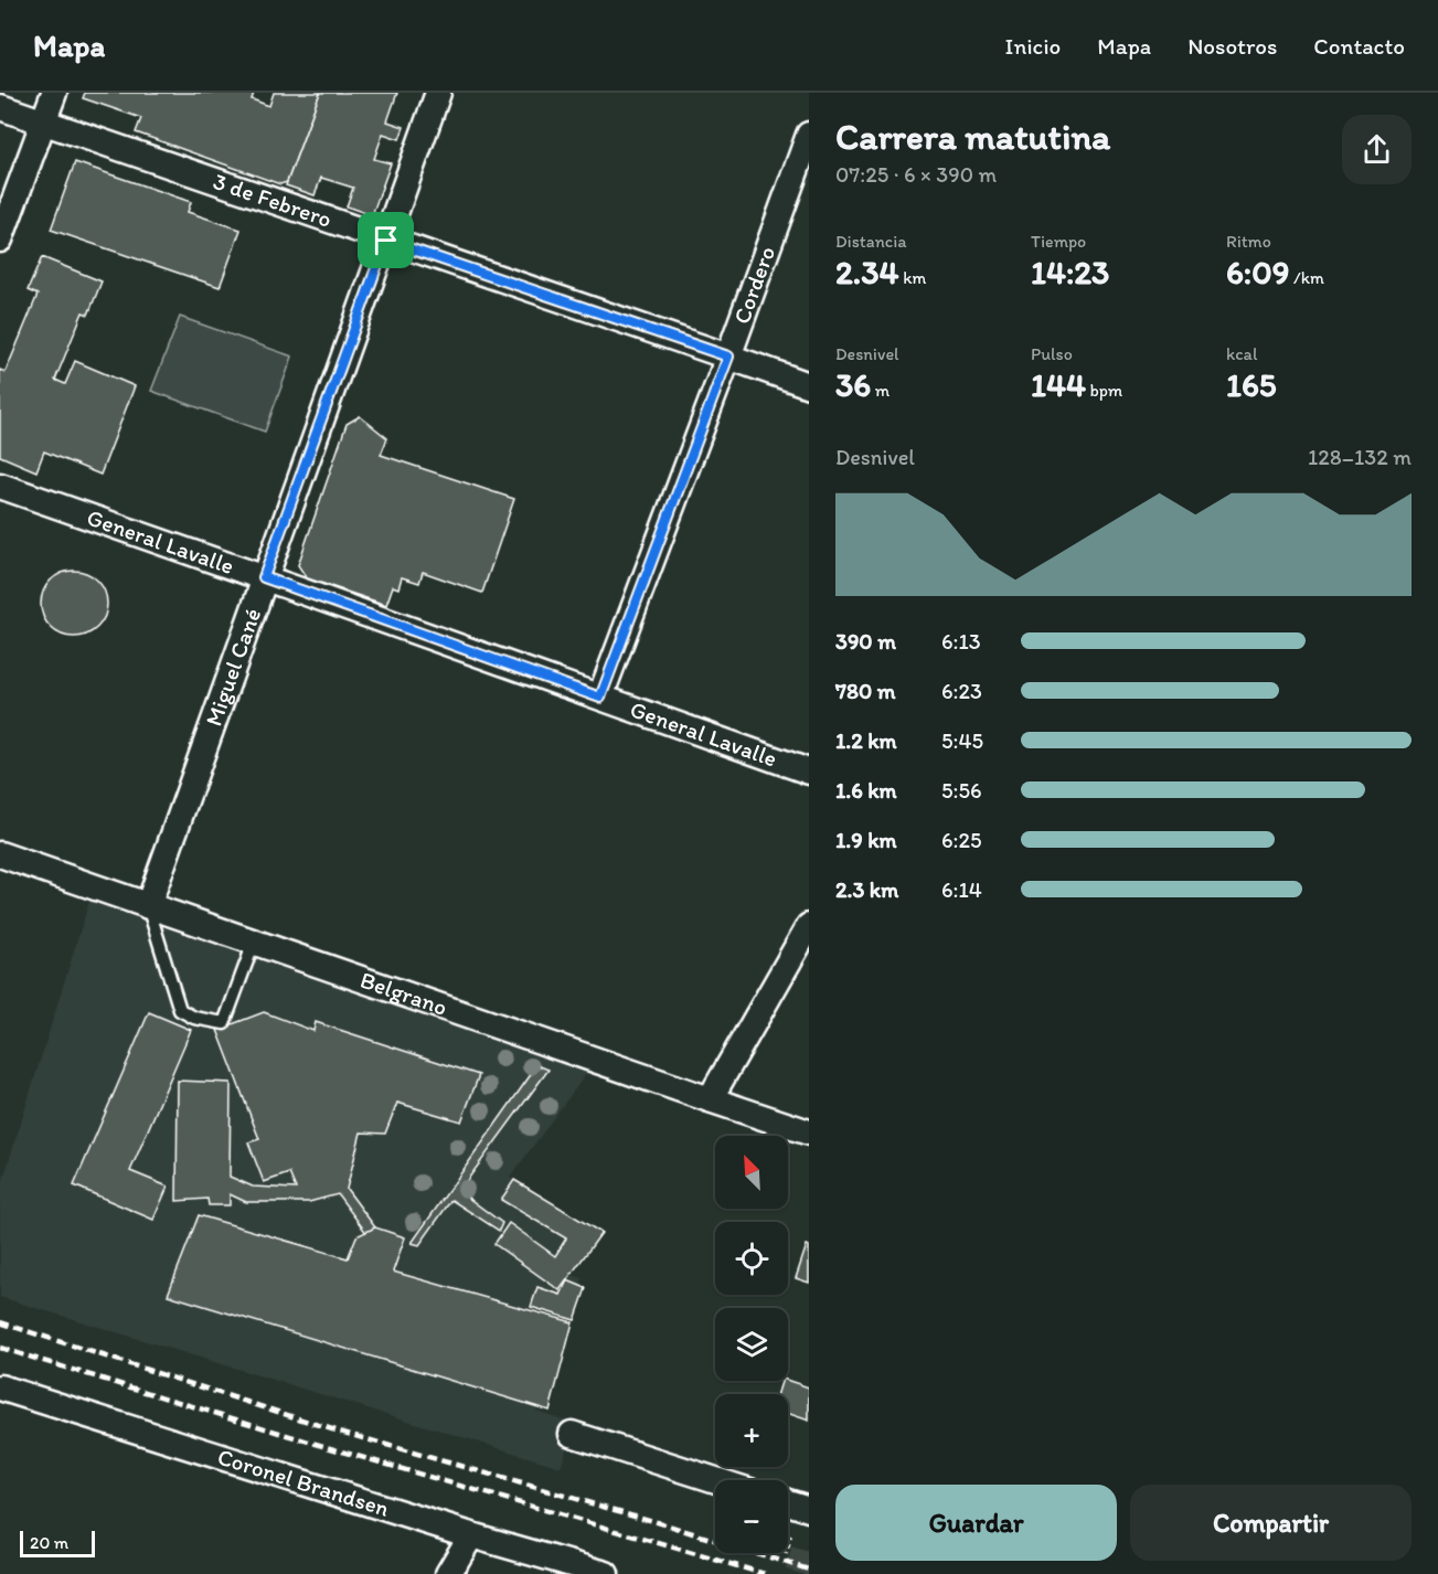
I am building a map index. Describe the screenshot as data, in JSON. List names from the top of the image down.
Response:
{
  "streets": {
    "street": [
      "3 de Febrero",
      "Cordero",
      "General Lavalle",
      "Miguel Cané",
      "Belgrano",
      "Coronel Brandsen"
    ]
  },
  "crossings": [
    ["3 de Febrero", "Cordero"],
    ["3 de Febrero", "Miguel Cané"],
    ["Cordero", "General Lavalle"],
    ["General Lavalle", "Miguel Cané"],
    ["Miguel Cané", "Belgrano"]
  ],
  "scale_bar": "20 m",
  "north": "top left",
  "page": {
    "header": "Mapa",
    "nav": [
      "Inicio",
      "Mapa",
      "Nosotros",
      "Contacto"
    ],
    "heading": ["Carrera matutina", "07:25 · 6 × 390 m"],
    "stats": [
      ["Distancia", "2.34 km"],
      ["Tiempo", "14:23"],
      ["Ritmo", "6:09 /km"],
      ["Desnivel", "36 m"],
      ["Pulso", "144 bpm"],
      ["kcal", "165"]
    ],
    "chart": ["Desnivel", "128–132 m"],
    "list": [
      {
        "name": "390 m",
        "note": "6:13"
      },
      {
        "name": "780 m",
        "note": "6:23"
      },
      {
        "name": "1.2 km",
        "note": "5:45"
      },
      {
        "name": "1.6 km",
        "note": "5:56"
      },
      {
        "name": "1.9 km",
        "note": "6:25"
      },
      {
        "name": "2.3 km",
        "note": "6:14"
      }
    ],
    "map_buttons": ["+", "−"],
    "buttons": ["Guardar", "Compartir"],
    "scale": "20 m"
  }
}
